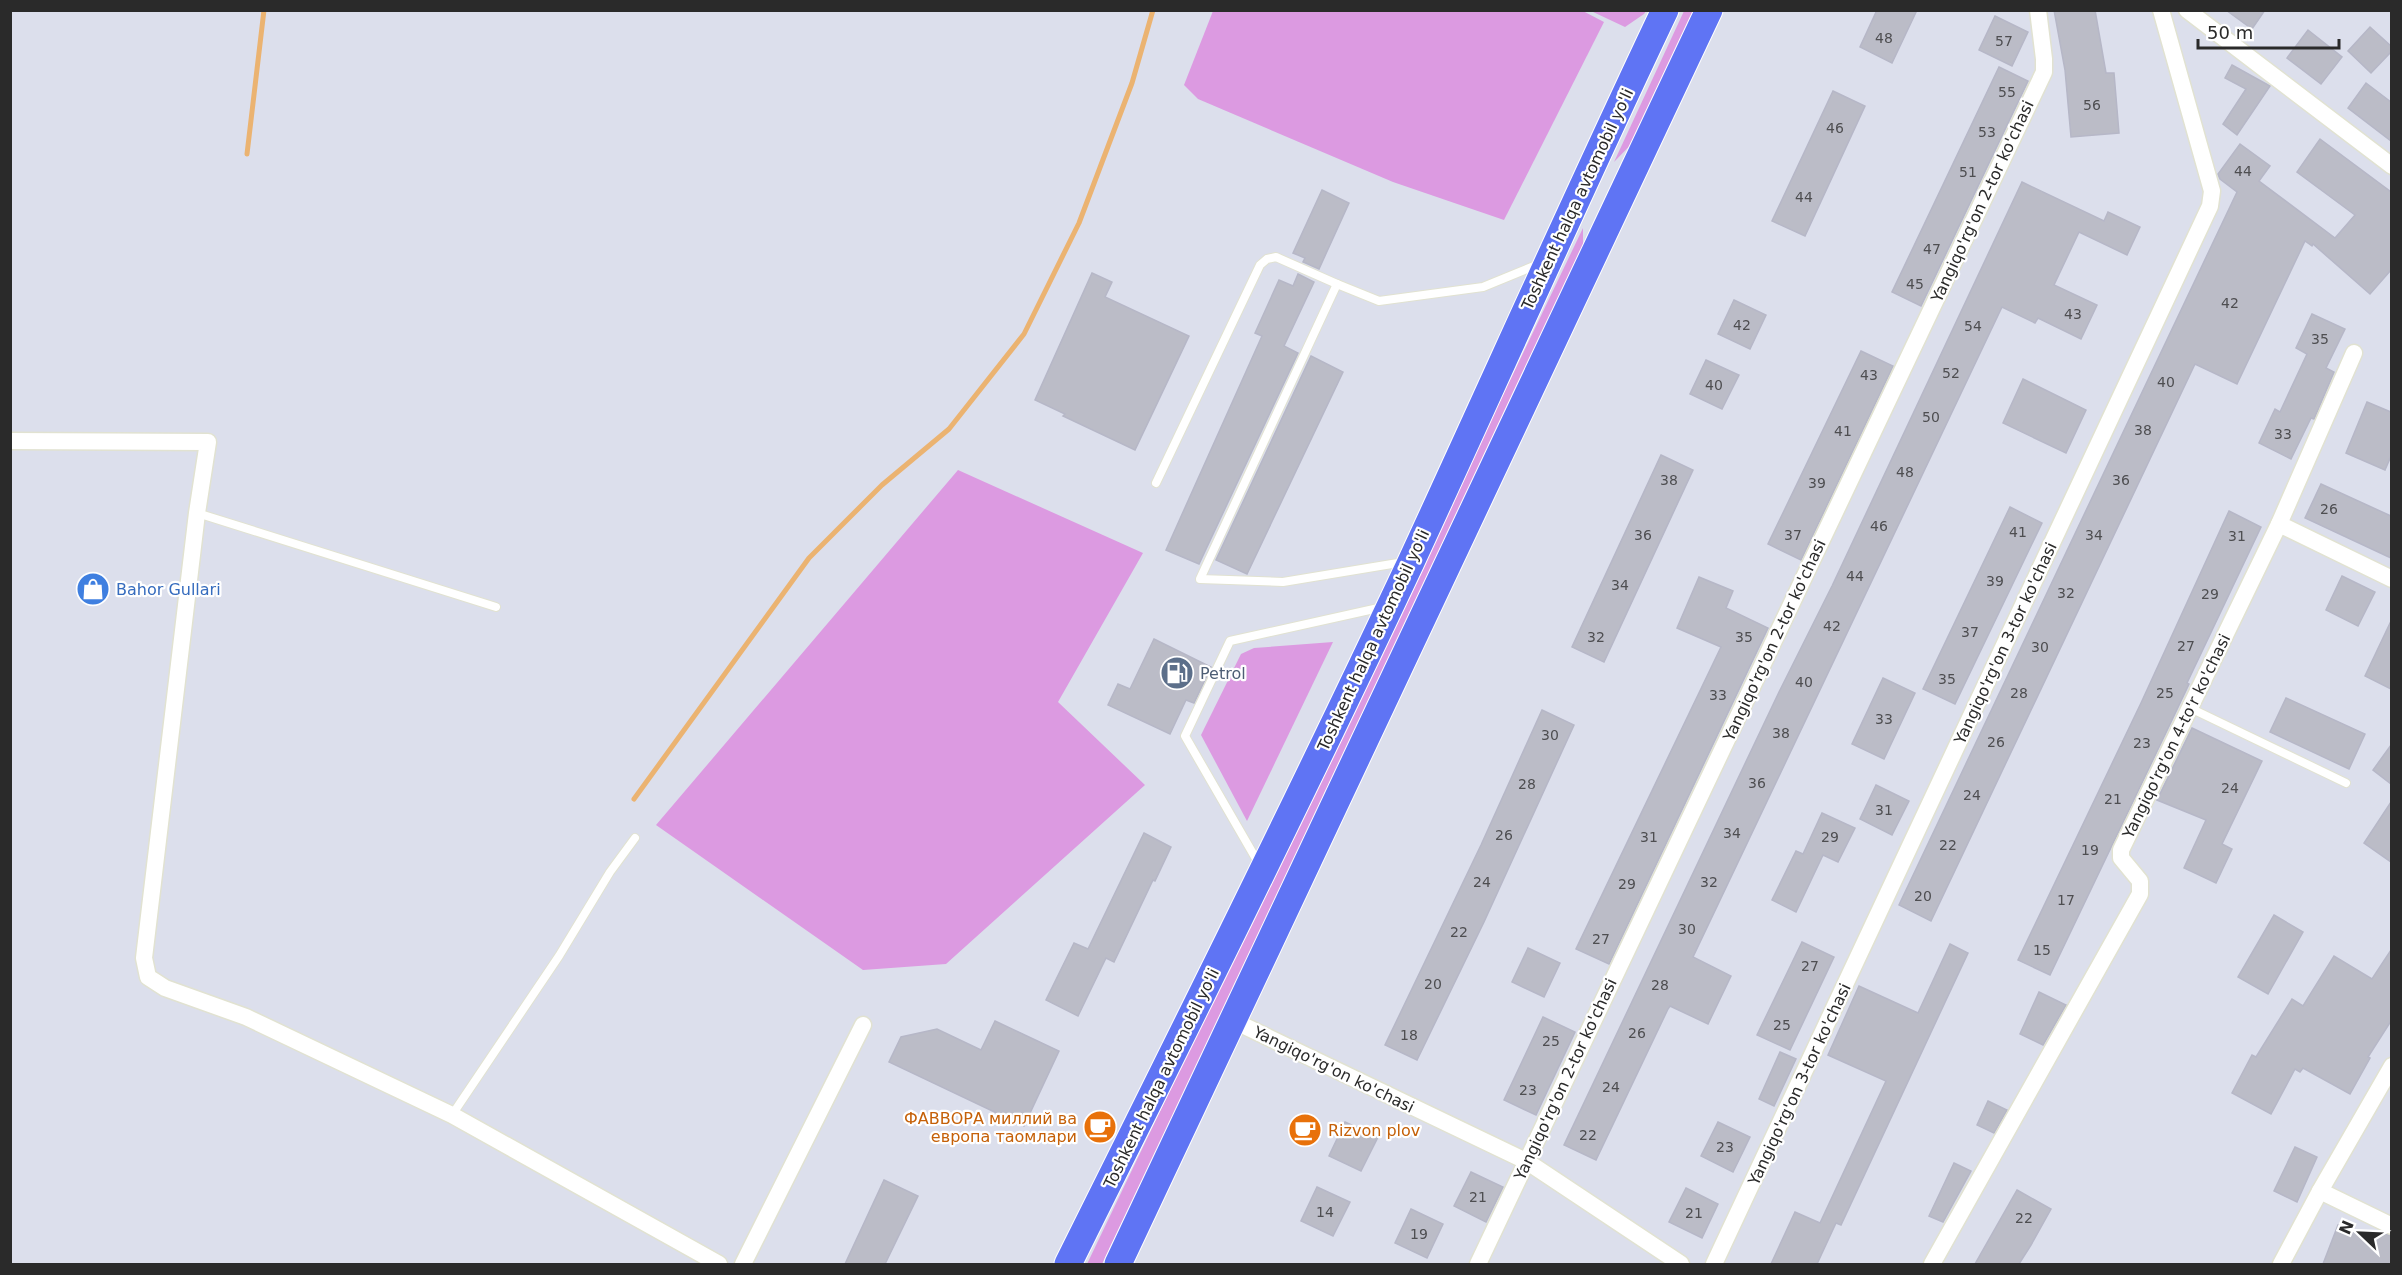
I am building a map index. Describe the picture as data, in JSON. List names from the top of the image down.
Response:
{
  "streets": {
    "highway": ["Toshkent halqa avtomobil yo'li"],
    "street": [
      "Yangiqo'rg'on 2-tor ko'chasi",
      "Yangiqo'rg'on 3-tor ko'chasi",
      "Yangiqo'rg'on 4-to'r ko'chasi",
      "Yangiqo'rg'on ko'chasi"
    ]
  },
  "crossings": [
    ["Yangiqo'rg'on 2-tor ko'chasi", "Yangiqo'rg'on ko'chasi"]
  ],
  "places": {
    "shop": ["Bahor Gullari"],
    "fuel station": ["Petrol"],
    "cafe": ["ФАВВОРА миллий ва европа таомлари", "Rizvon plov"]
  },
  "house_numbers": [
    "48",
    "57",
    "55",
    "56",
    "46",
    "53",
    "44",
    "51",
    "44",
    "47",
    "45",
    "42",
    "43",
    "42",
    "54",
    "35",
    "52",
    "43",
    "40",
    "40",
    "50",
    "38",
    "41",
    "33",
    "48",
    "38",
    "36",
    "39",
    "26",
    "46",
    "41",
    "36",
    "37",
    "34",
    "31",
    "44",
    "39",
    "34",
    "32",
    "29",
    "42",
    "37",
    "32",
    "35",
    "27",
    "30",
    "35",
    "40",
    "28",
    "25",
    "33",
    "33",
    "38",
    "30",
    "26",
    "23",
    "36",
    "28",
    "24",
    "24",
    "21",
    "31",
    "34",
    "26",
    "31",
    "29",
    "22",
    "19",
    "24",
    "32",
    "29",
    "20",
    "17",
    "30",
    "22",
    "27",
    "15",
    "27",
    "20",
    "28",
    "25",
    "26",
    "18",
    "25",
    "24",
    "23",
    "22",
    "23",
    "21",
    "14",
    "21",
    "22",
    "19"
  ],
  "scale_bar": "50 m",
  "north": "top left"
}
